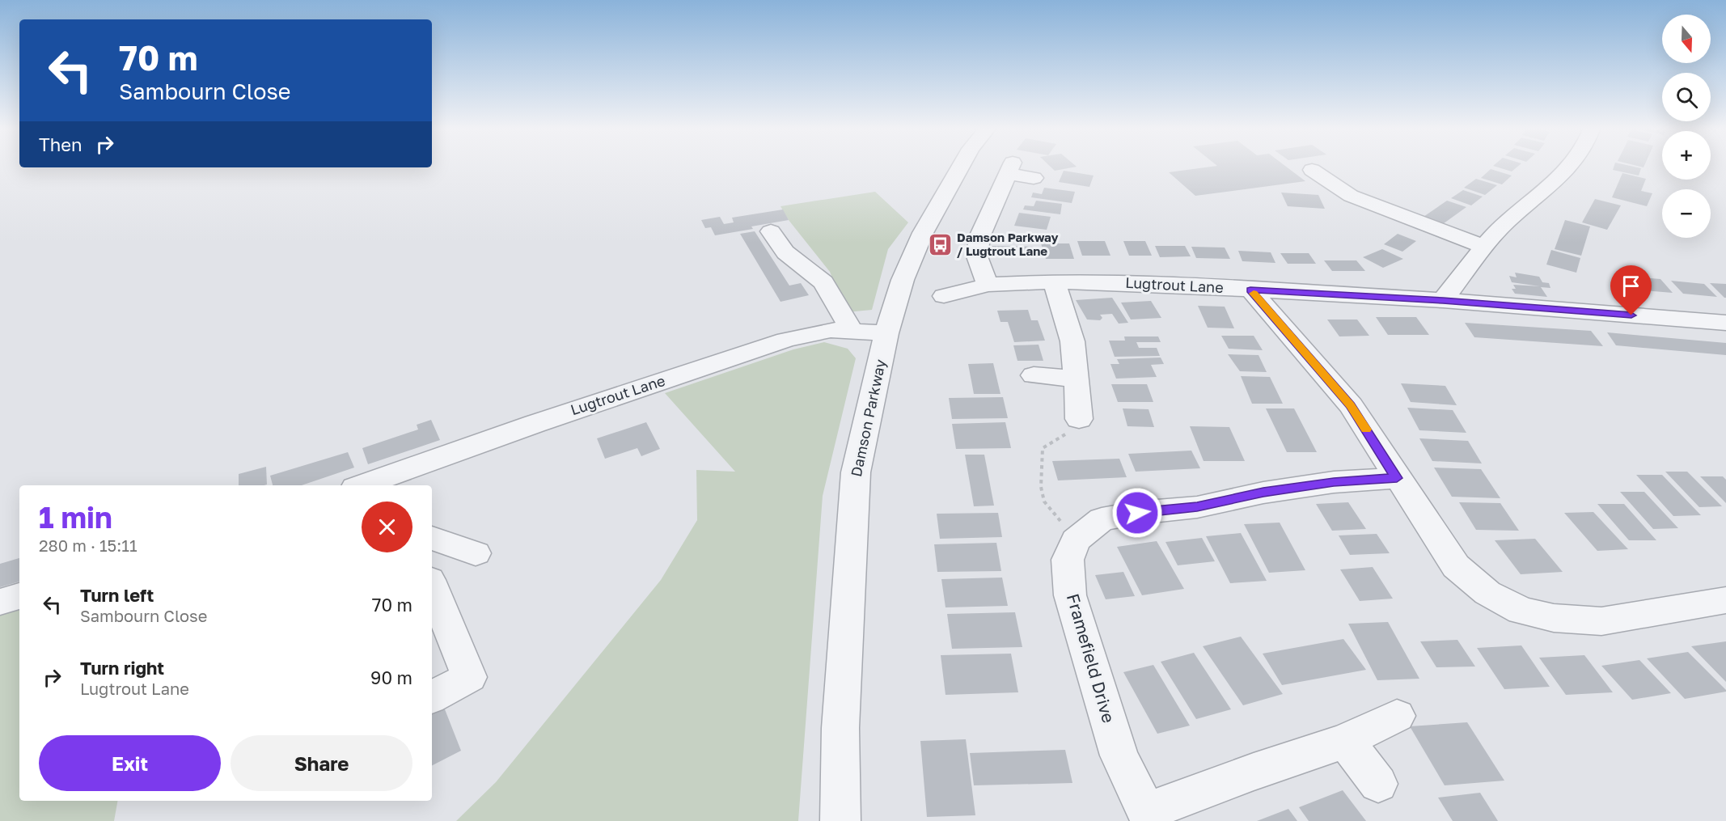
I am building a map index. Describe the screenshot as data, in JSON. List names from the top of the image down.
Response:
{
  "streets": {
    "street": ["Lugtrout Lane", "Damson Parkway", "Framefield Drive"]
  },
  "crossings": [
    ["Lugtrout Lane", "Damson Parkway"]
  ],
  "places": {
    "bus stop": ["Damson Parkway / Lugtrout Lane"]
  },
  "north": "bottom",
  "page": {
    "map_buttons": ["+", "−"],
    "turn": ["70 m", "Sambourn Close"],
    "then": "Then",
    "heading": ["1 min", "280 m · 15:11"],
    "list": [
      {
        "name": "Turn left",
        "note": "Sambourn Close",
        "value": "70 m"
      },
      {
        "name": "Turn right",
        "note": "Lugtrout Lane",
        "value": "90 m"
      }
    ],
    "buttons": ["Exit", "Share"]
  }
}
